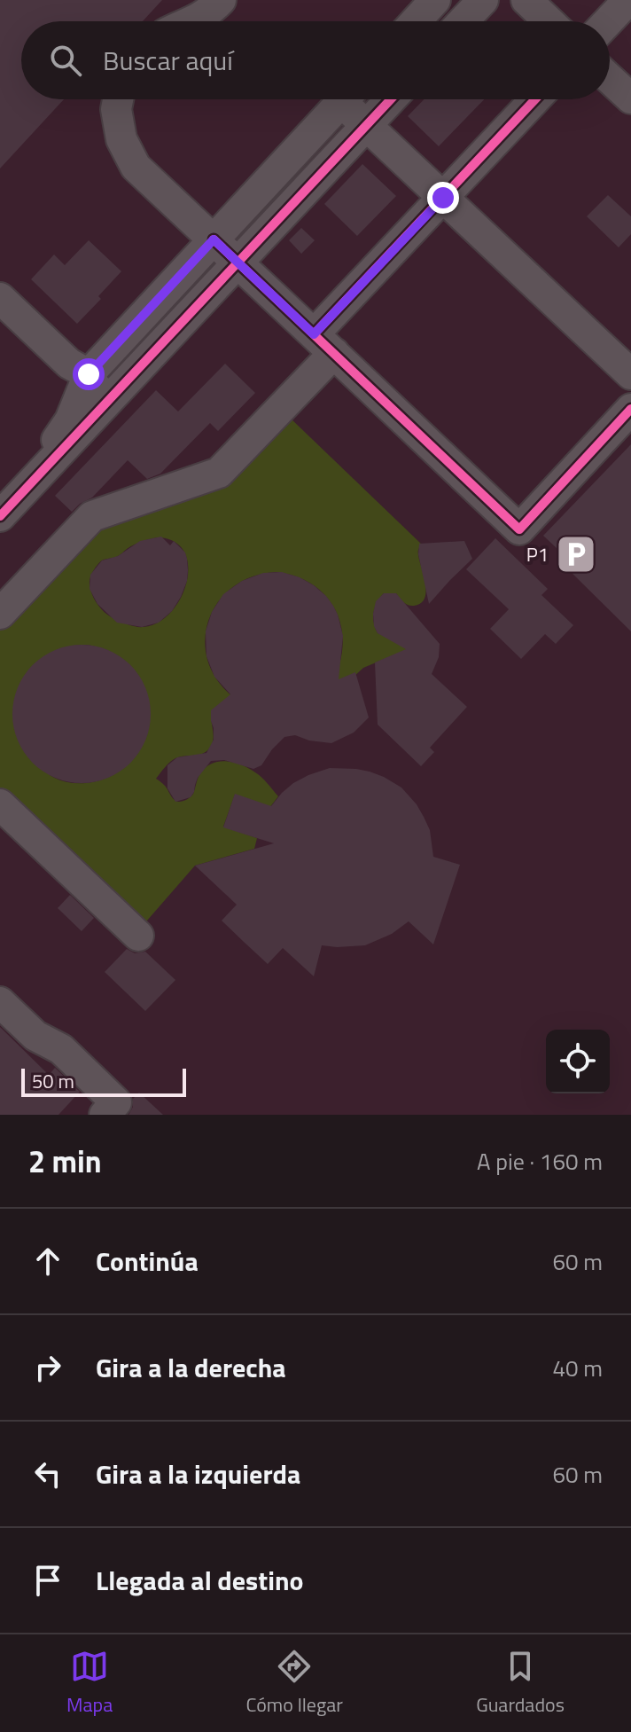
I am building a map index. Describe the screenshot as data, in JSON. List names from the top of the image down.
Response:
{
  "places": {
    "parking": ["P1"]
  },
  "scale_bar": "50 m",
  "page": {
    "search": "Buscar aquí",
    "scale": "50 m",
    "heading": ["2 min", "A pie · 160 m"],
    "list": [
      ["Continúa", "60 m"],
      ["Gira a la derecha", "40 m"],
      ["Gira a la izquierda", "60 m"],
      "Llegada al destino"
    ],
    "nav": ["Mapa", "Cómo llegar", "Guardados"]
  }
}
